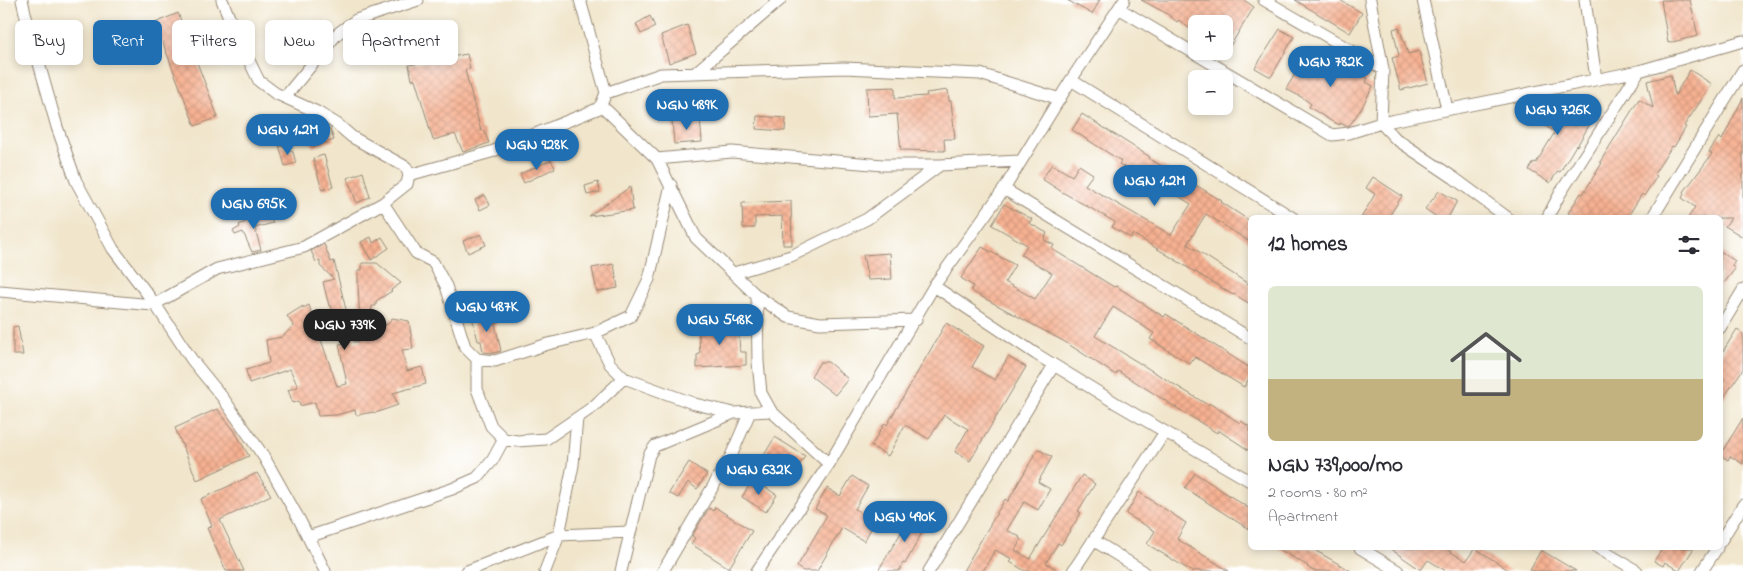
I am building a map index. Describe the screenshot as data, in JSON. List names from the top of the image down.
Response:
{
  "page": {
    "map_buttons": ["+", "−"],
    "chip": [
      "Buy",
      "Rent",
      "Filters",
      "New",
      "Apartment"
    ],
    "price": [
      "NGN 782K",
      "NGN 489K",
      "NGN 726K",
      "NGN 1.2M",
      "NGN 928K",
      "NGN 1.2M",
      "NGN 695K",
      "NGN 487K",
      "NGN 548K",
      "NGN 739K",
      "NGN 632K",
      "NGN 490K"
    ],
    "heading": "12 homes",
    "list": [
      {
        "name": "NGN 739,000/mo",
        "note": "2 rooms · 80 m² · Apartment"
      }
    ]
  }
}
